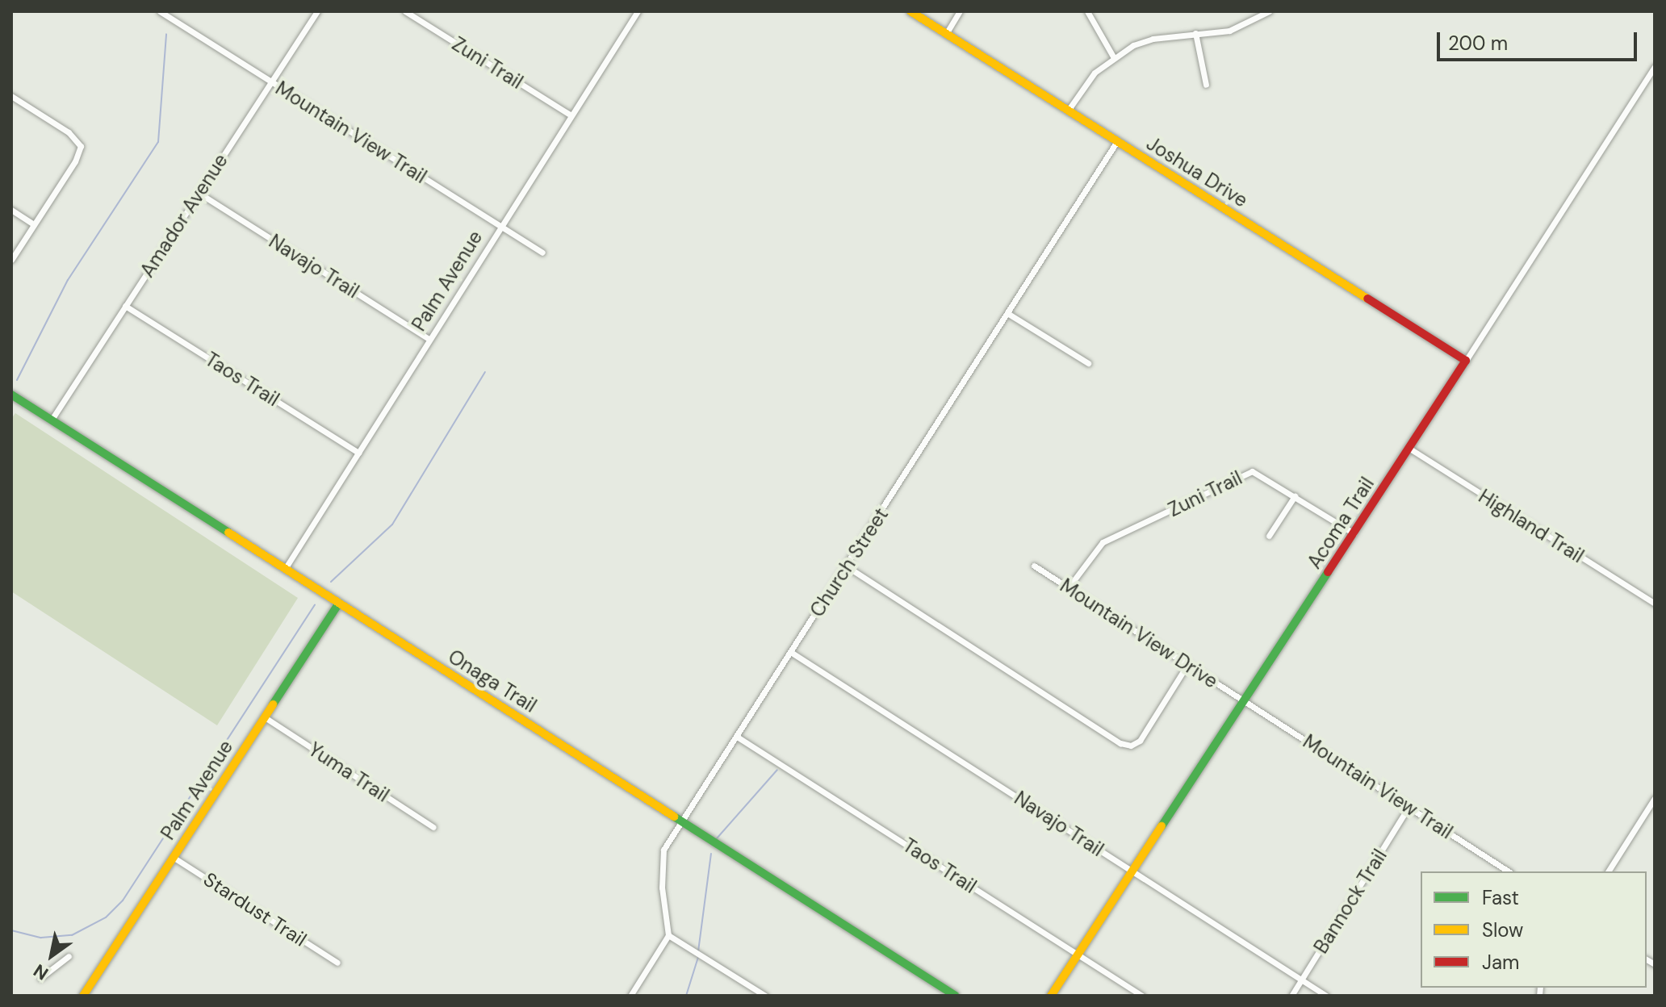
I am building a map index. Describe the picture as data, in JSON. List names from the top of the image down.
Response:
{
  "streets": {
    "street": [
      "Zuni Trail",
      "Mountain View Trail",
      "Joshua Drive",
      "Amador Avenue",
      "Navajo Trail",
      "Palm Avenue",
      "Taos Trail",
      "Acoma Trail",
      "Highland Trail",
      "Church Street",
      "Mountain View Drive",
      "Onaga Trail",
      "Yuma Trail",
      "Bannock Trail",
      "Stardust Trail"
    ]
  },
  "crossings": [
    ["Zuni Trail", "Palm Avenue"],
    ["Zuni Trail", "Acoma Trail"],
    ["Zuni Trail", "Mountain View Drive"],
    ["Mountain View Trail", "Amador Avenue"],
    ["Mountain View Trail", "Palm Avenue"],
    ["Mountain View Trail", "Acoma Trail"],
    ["Mountain View Trail", "Mountain View Drive"],
    ["Mountain View Trail", "Bannock Trail"],
    ["Joshua Drive", "Acoma Trail"],
    ["Joshua Drive", "Church Street"],
    ["Amador Avenue", "Navajo Trail"],
    ["Amador Avenue", "Taos Trail"],
    ["Amador Avenue", "Onaga Trail"],
    ["Navajo Trail", "Palm Avenue"],
    ["Navajo Trail", "Acoma Trail"],
    ["Navajo Trail", "Church Street"],
    ["Navajo Trail", "Bannock Trail"],
    ["Palm Avenue", "Taos Trail"],
    ["Palm Avenue", "Onaga Trail"],
    ["Palm Avenue", "Yuma Trail"],
    ["Palm Avenue", "Stardust Trail"],
    ["Taos Trail", "Acoma Trail"],
    ["Taos Trail", "Church Street"],
    ["Acoma Trail", "Highland Trail"],
    ["Acoma Trail", "Mountain View Drive"],
    ["Church Street", "Onaga Trail"]
  ],
  "legend": ["Fast", "Slow", "Jam"],
  "scale_bar": "200 m",
  "north": "bottom left"
}
